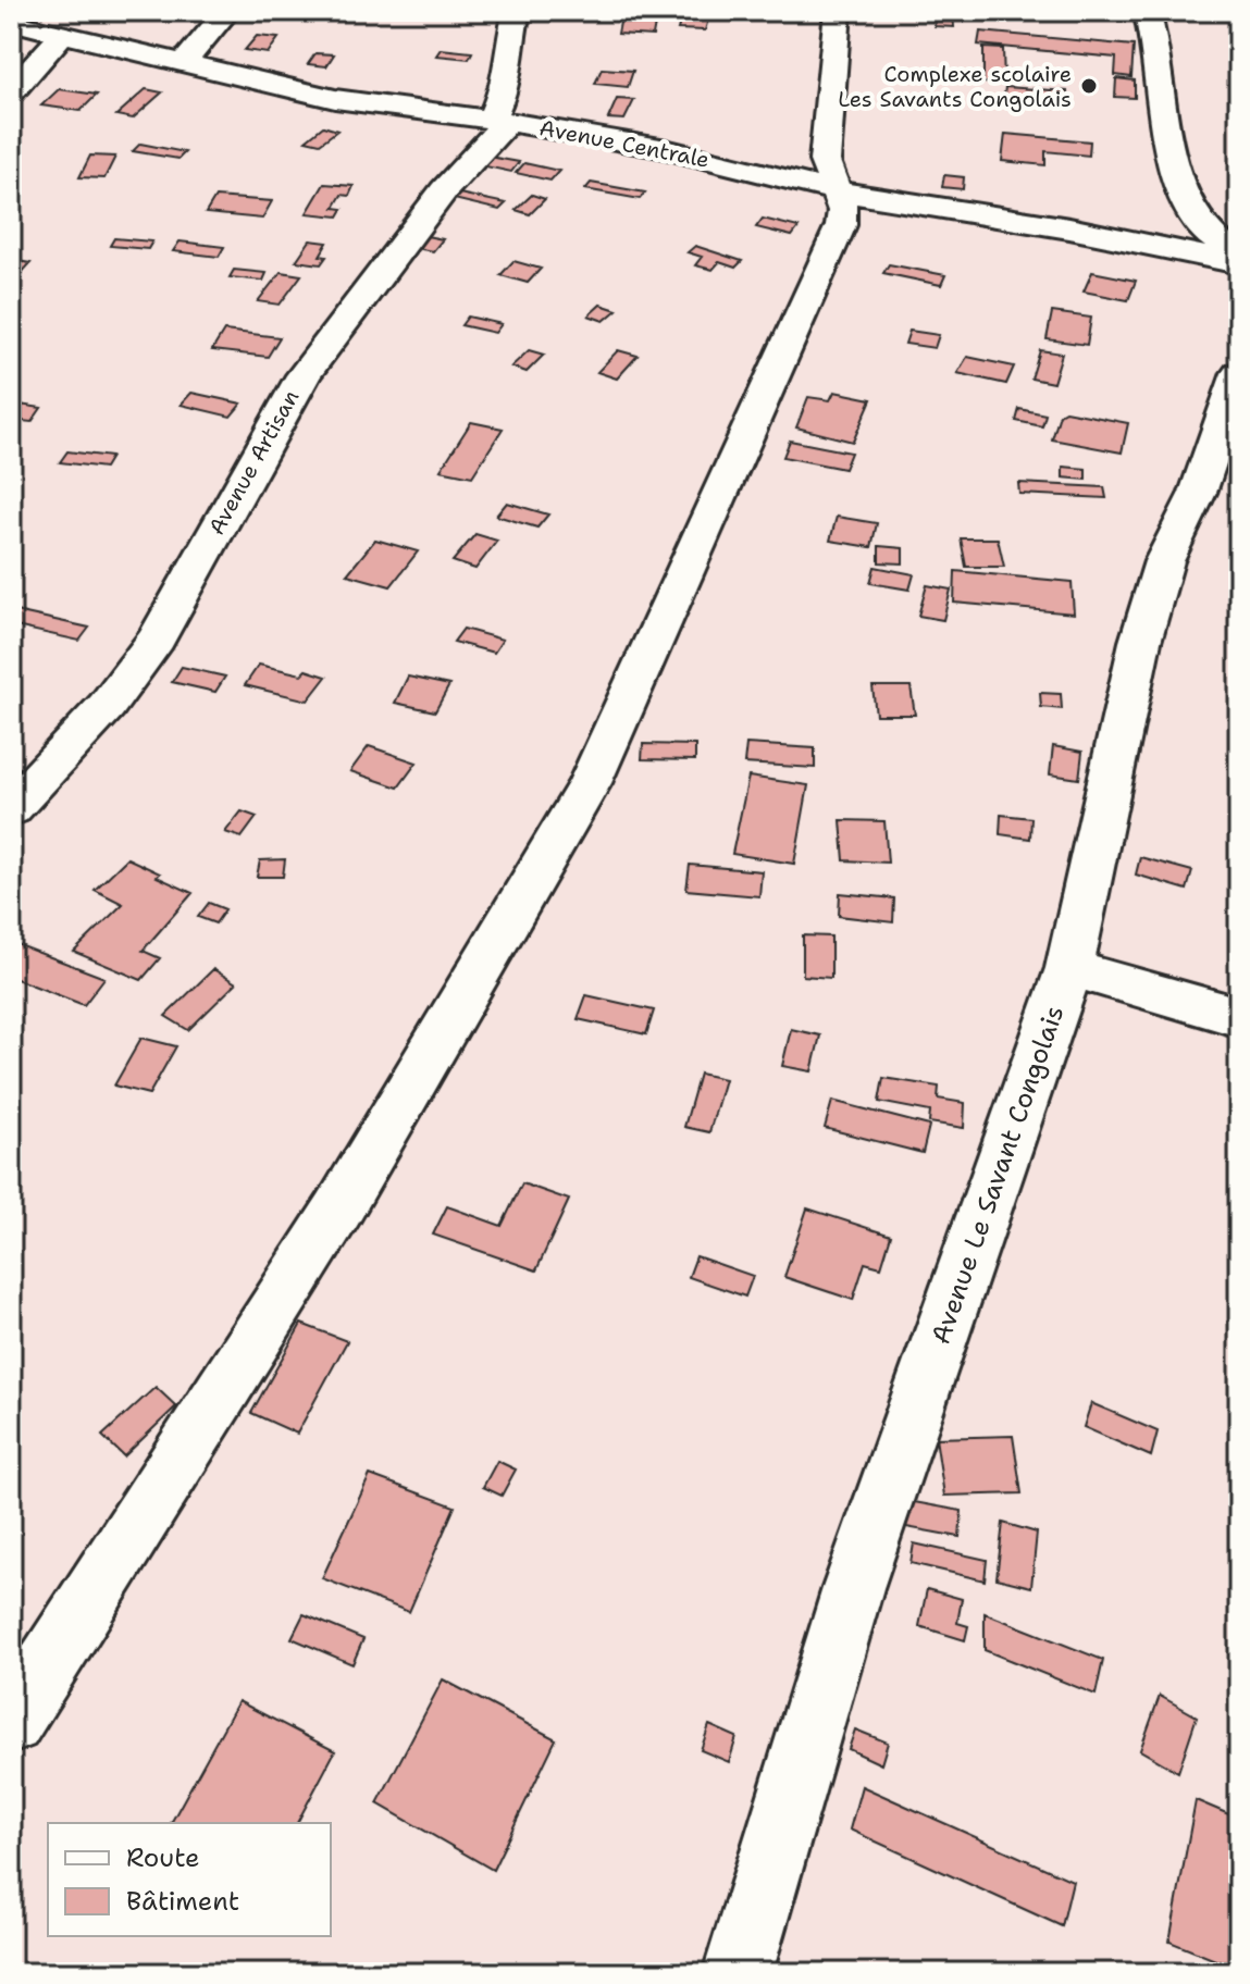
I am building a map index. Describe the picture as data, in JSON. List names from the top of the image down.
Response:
{
  "streets": {
    "street": ["Avenue Centrale", "Avenue Artisan", "Avenue Le Savant Congolais"]
  },
  "crossings": [
    ["Avenue Centrale", "Avenue Artisan"]
  ],
  "places": ["Complexe scolaire Les Savants Congolais"],
  "legend": ["Route", "Bâtiment"]
}
